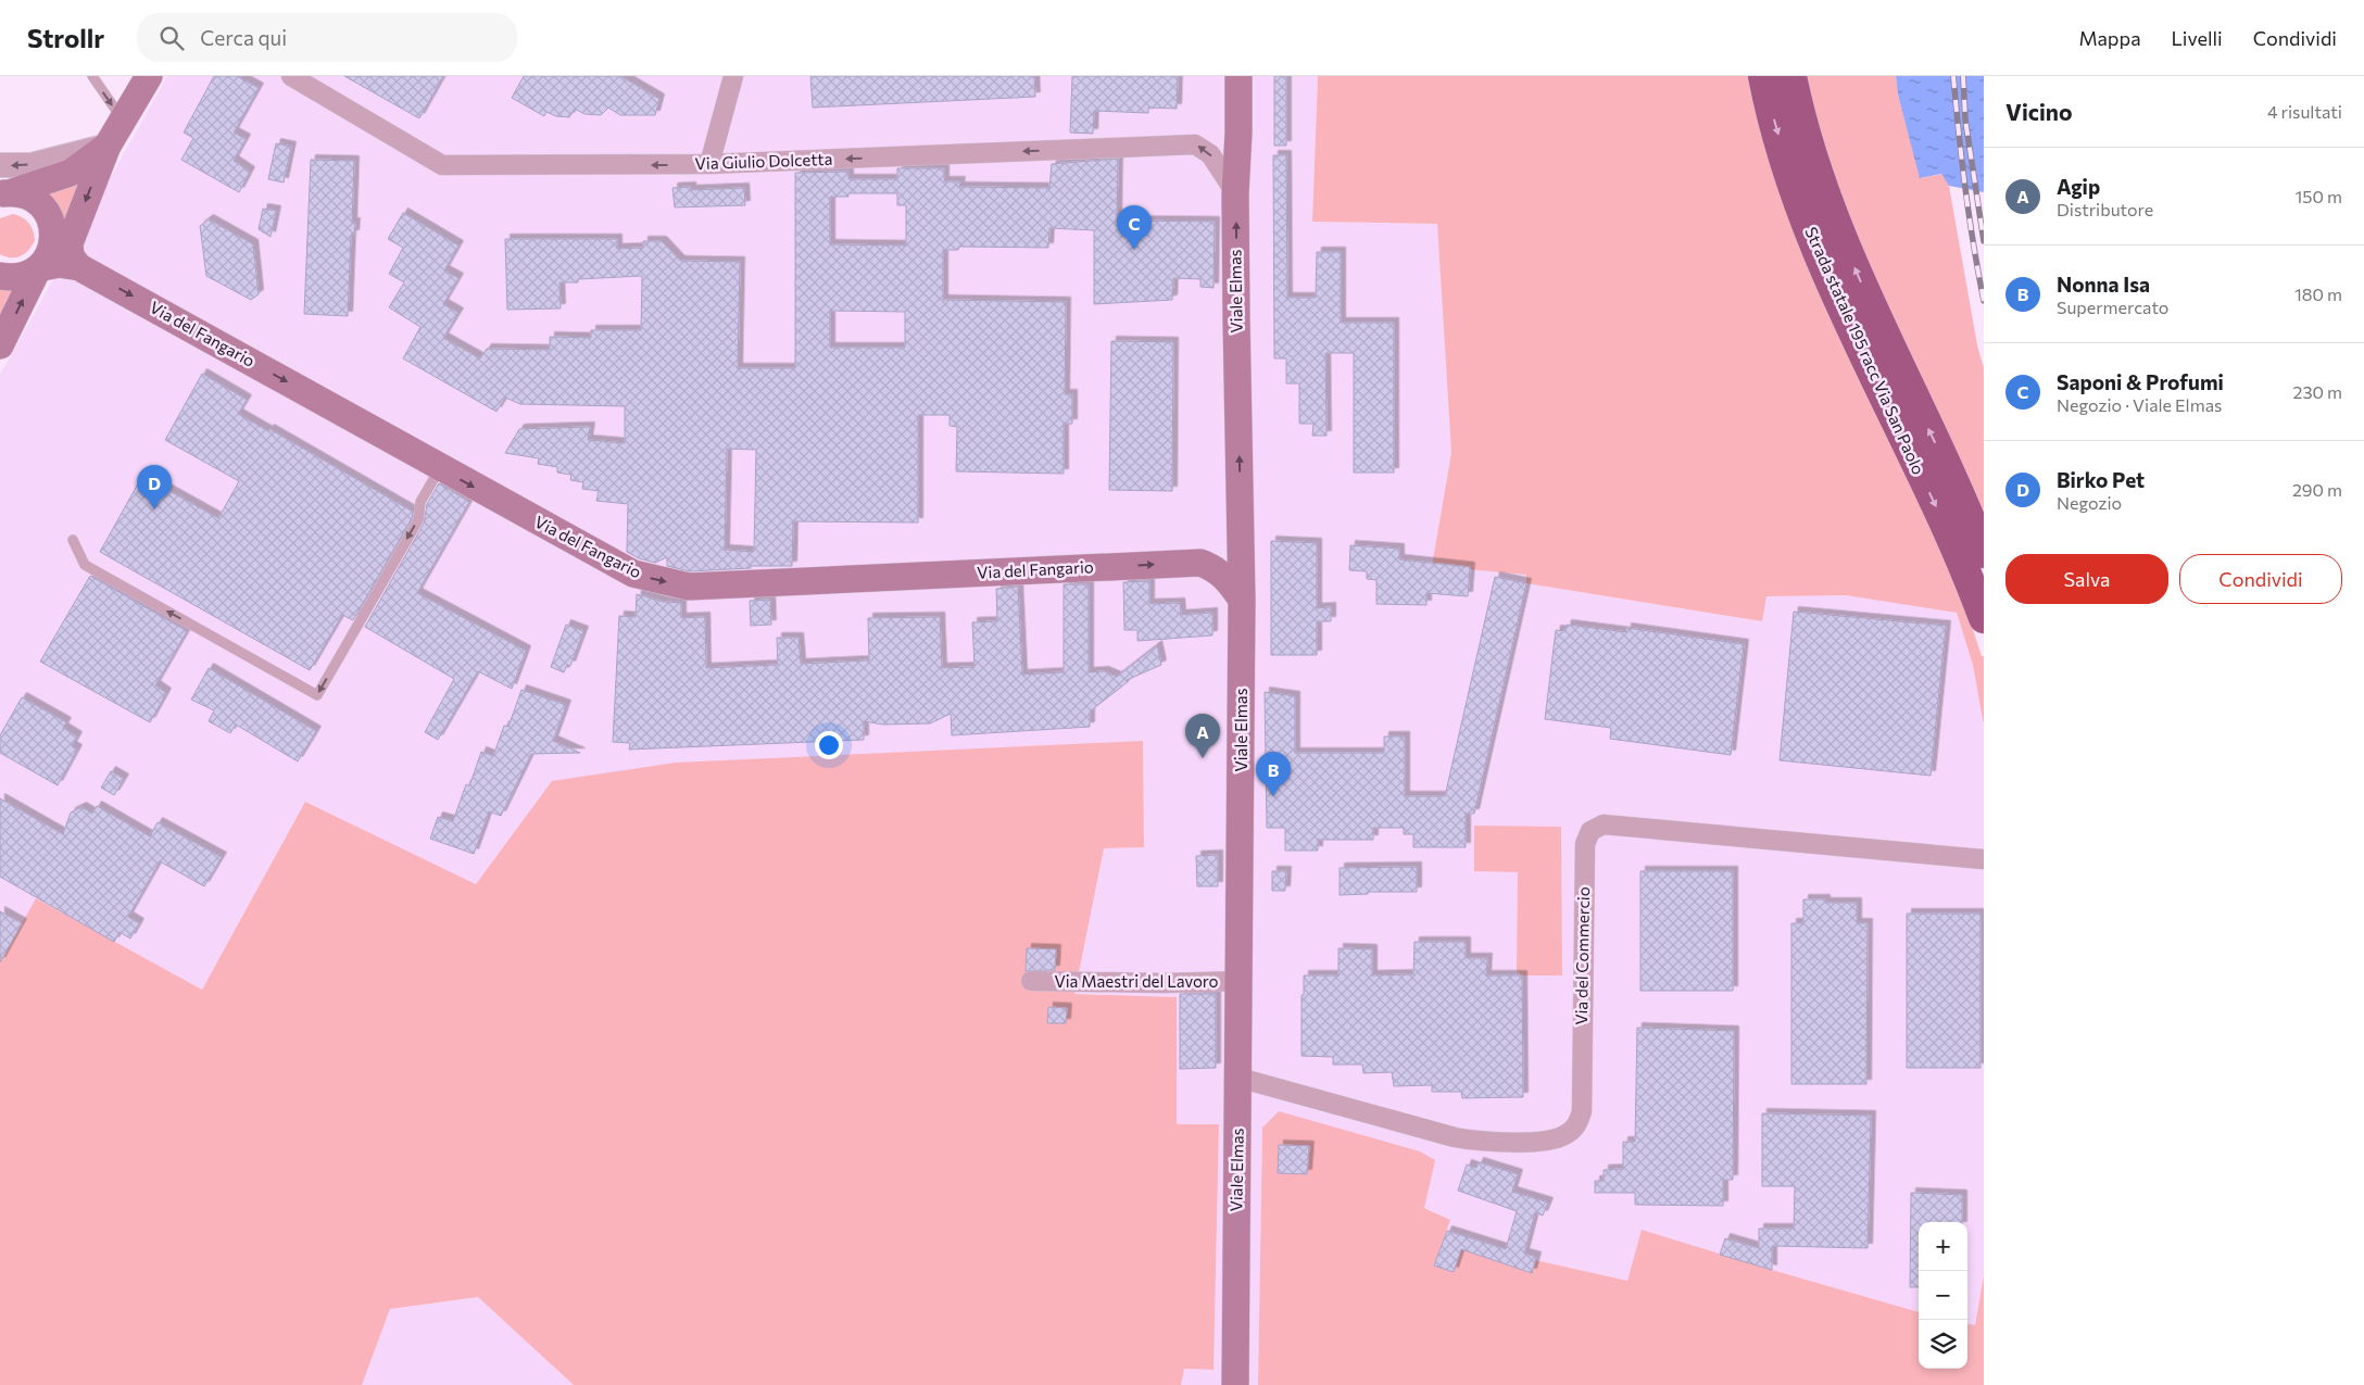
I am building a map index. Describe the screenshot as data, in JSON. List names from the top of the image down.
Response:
{
  "streets": {
    "highway": ["Strada statale 195 racc Via San Paolo"],
    "main road": ["Viale Elmas", "Via del Fangario"],
    "street": ["Via Giulio Dolcetta", "Via del Commercio", "Via Maestri del Lavoro"]
  },
  "crossings": [
    ["Via Giulio Dolcetta", "Viale Elmas"],
    ["Viale Elmas", "Via del Commercio"],
    ["Viale Elmas", "Via Maestri del Lavoro"]
  ],
  "one_way": ["Via Giulio Dolcetta", "Via del Fangario"],
  "page": {
    "header": "Strollr",
    "search": "Cerca qui",
    "nav": ["Mappa", "Livelli", "Condividi"],
    "heading": ["Vicino", "4 risultati"],
    "list": [
      {
        "mark": "A",
        "name": "Agip",
        "note": "Distributore",
        "value": "150 m"
      },
      {
        "mark": "B",
        "name": "Nonna Isa",
        "note": "Supermercato",
        "value": "180 m"
      },
      {
        "mark": "C",
        "name": "Saponi & Profumi",
        "note": "Negozio · Viale Elmas",
        "value": "230 m"
      },
      {
        "mark": "D",
        "name": "Birko Pet",
        "note": "Negozio",
        "value": "290 m"
      }
    ],
    "pins": [
      "C",
      "D",
      "A",
      "B"
    ],
    "buttons": ["Salva", "Condividi"],
    "map_buttons": ["+", "−"]
  }
}
